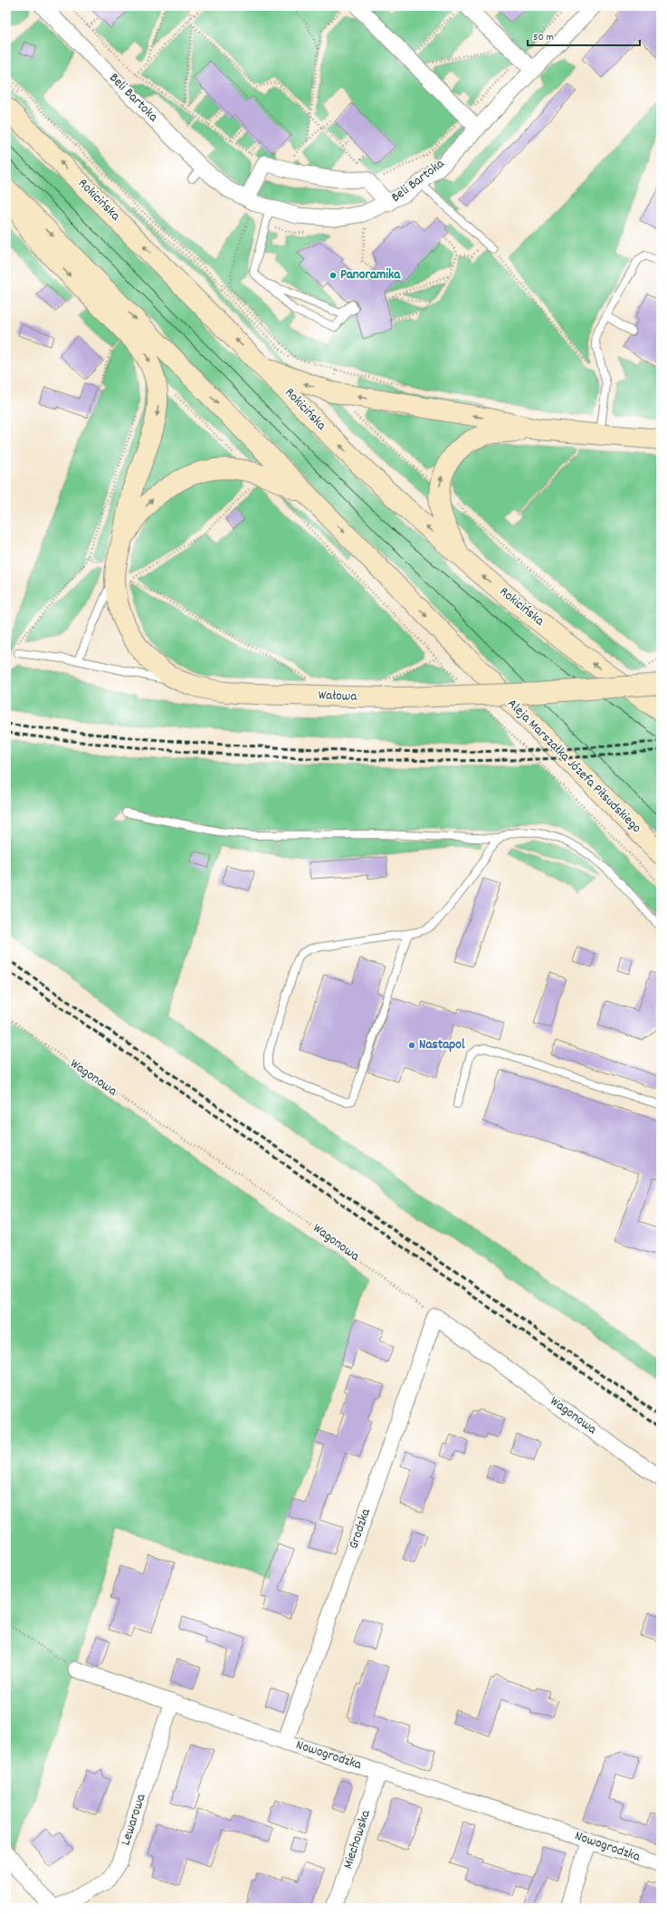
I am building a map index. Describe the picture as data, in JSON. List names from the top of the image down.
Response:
{
  "streets": {
    "main road": ["Rokicińska", "Wałowa", "Aleja Marszałka Józefa Piłsudskiego"],
    "street": [
      "Beli Bartoka",
      "Wagonowa",
      "Grodzka",
      "Nowogrodzka",
      "Lewarowa",
      "Miechowska"
    ]
  },
  "crossings": [
    ["Wagonowa", "Grodzka"],
    ["Grodzka", "Nowogrodzka"],
    ["Nowogrodzka", "Lewarowa"],
    ["Nowogrodzka", "Miechowska"]
  ],
  "one_way": ["Aleja Marszałka Józefa Piłsudskiego"],
  "places": ["Panoramika", "Nastapol"],
  "scale_bar": "50 m"
}
